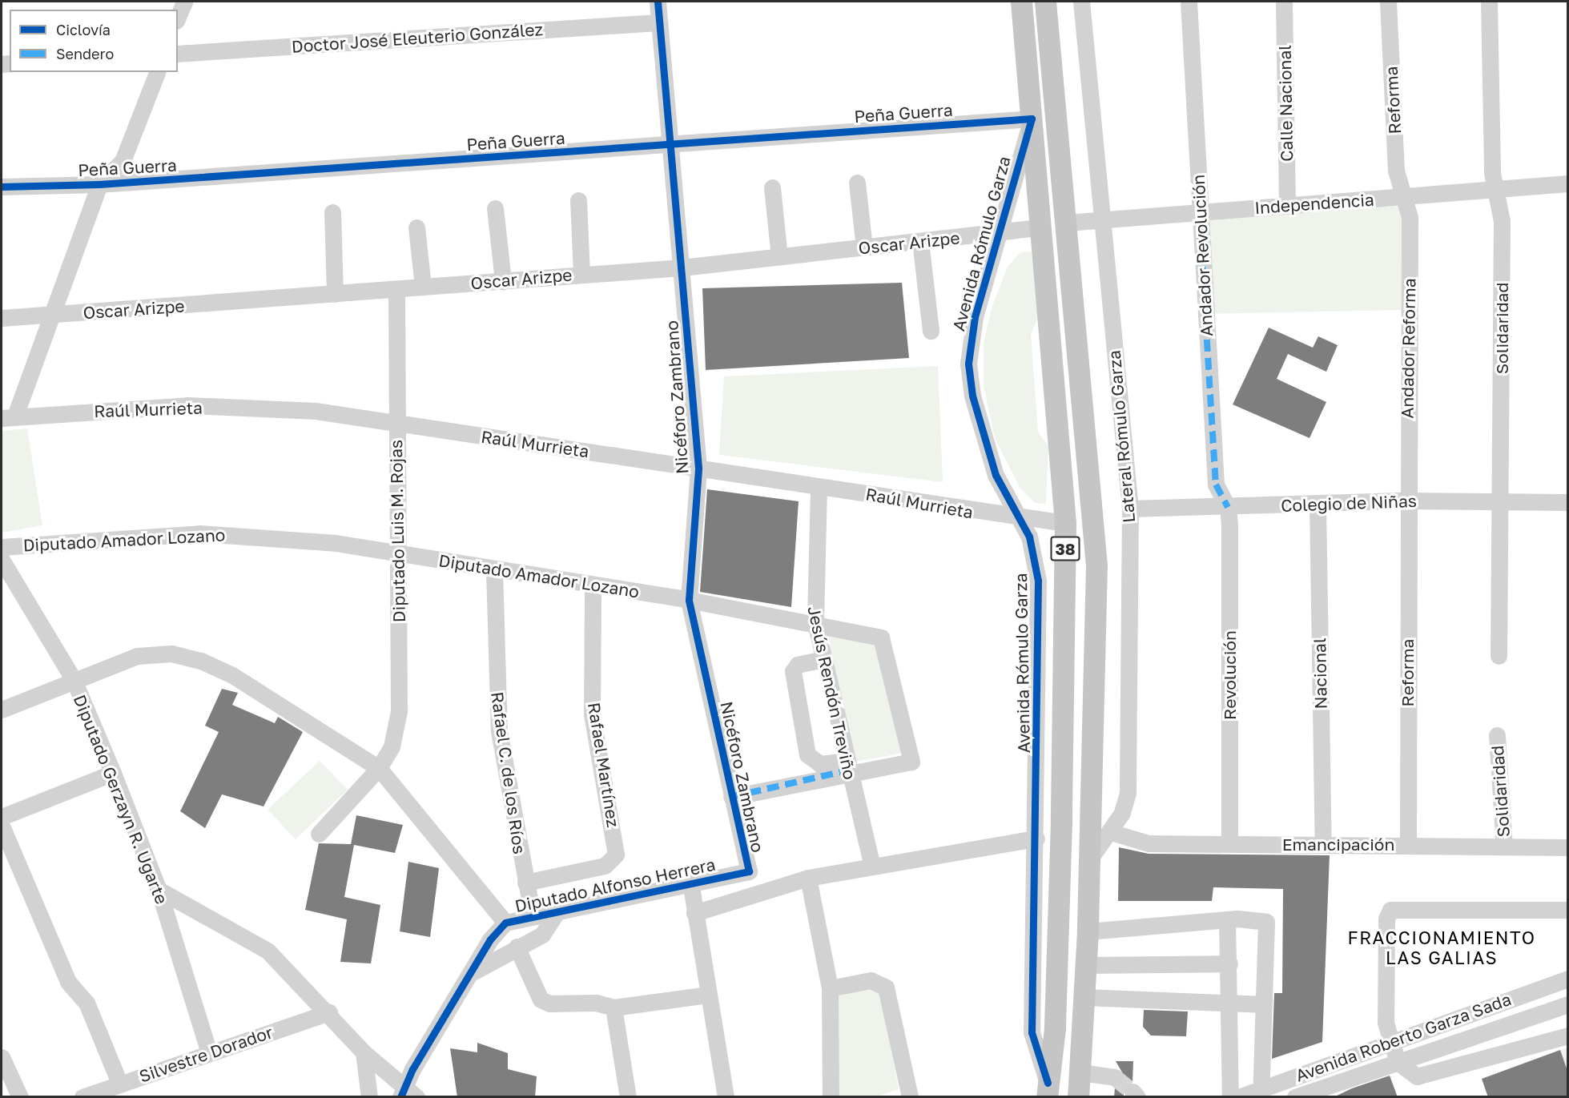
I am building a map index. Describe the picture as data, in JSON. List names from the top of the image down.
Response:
{
  "streets": {
    "main road": ["Avenida Rómulo Garza", "38"],
    "street": [
      "Doctor José Eleuterio González",
      "Reforma",
      "Calle Nacional",
      "Peña Guerra",
      "Independencia",
      "Oscar Arizpe",
      "Andador Revolución",
      "Solidaridad",
      "Andador Reforma",
      "Nicéforo Zambrano",
      "Raúl Murrieta",
      "Lateral Rómulo Garza",
      "Colegio de Niñas",
      "Diputado Luis M. Rojas",
      "Diputado Amador Lozano",
      "Nacional",
      "Revolución",
      "Jesús Rendón Treviño",
      "Rafael Martínez",
      "Rafael C. de los Ríos",
      "Diputado Gerzayn R. Ugarte",
      "Emancipación",
      "Diputado Alfonso Herrera",
      "Avenida Roberto Garza Sada",
      "Silvestre Dorador"
    ]
  },
  "crossings": [
    ["Doctor José Eleuterio González", "Nicéforo Zambrano"],
    ["Reforma", "Independencia"],
    ["Reforma", "Andador Reforma"],
    ["Reforma", "Colegio de Niñas"],
    ["Reforma", "Emancipación"],
    ["Calle Nacional", "Independencia"],
    ["Peña Guerra", "Avenida Rómulo Garza"],
    ["Peña Guerra", "Nicéforo Zambrano"],
    ["Independencia", "Andador Revolución"],
    ["Independencia", "Solidaridad"],
    ["Independencia", "Andador Reforma"],
    ["Independencia", "Lateral Rómulo Garza"],
    ["Independencia", "38"],
    ["Oscar Arizpe", "Avenida Rómulo Garza"],
    ["Oscar Arizpe", "Nicéforo Zambrano"],
    ["Oscar Arizpe", "Diputado Luis M. Rojas"],
    ["Avenida Rómulo Garza", "Raúl Murrieta"],
    ["Andador Revolución", "Colegio de Niñas"],
    ["Andador Revolución", "Revolución"],
    ["Solidaridad", "Colegio de Niñas"],
    ["Solidaridad", "Emancipación"],
    ["Andador Reforma", "Colegio de Niñas"],
    ["Nicéforo Zambrano", "Raúl Murrieta"],
    ["Nicéforo Zambrano", "Diputado Amador Lozano"],
    ["Nicéforo Zambrano", "Diputado Alfonso Herrera"],
    ["Raúl Murrieta", "Diputado Luis M. Rojas"],
    ["Raúl Murrieta", "Jesús Rendón Treviño"],
    ["Lateral Rómulo Garza", "Colegio de Niñas"],
    ["Lateral Rómulo Garza", "38"],
    ["Lateral Rómulo Garza", "Emancipación"],
    ["Colegio de Niñas", "Nacional"],
    ["Colegio de Niñas", "Revolución"],
    ["Diputado Luis M. Rojas", "Diputado Amador Lozano"],
    ["Diputado Amador Lozano", "Jesús Rendón Treviño"],
    ["Diputado Amador Lozano", "Rafael Martínez"],
    ["Diputado Amador Lozano", "Rafael C. de los Ríos"],
    ["Nacional", "Emancipación"],
    ["Revolución", "Emancipación"],
    ["Rafael Martínez", "Rafael C. de los Ríos"],
    ["Rafael C. de los Ríos", "Diputado Alfonso Herrera"],
    ["Diputado Gerzayn R. Ugarte", "Silvestre Dorador"]
  ],
  "districts": ["FRACCIONAMIENTO LAS GALIAS"],
  "legend": ["Ciclovía", "Sendero"]
}
